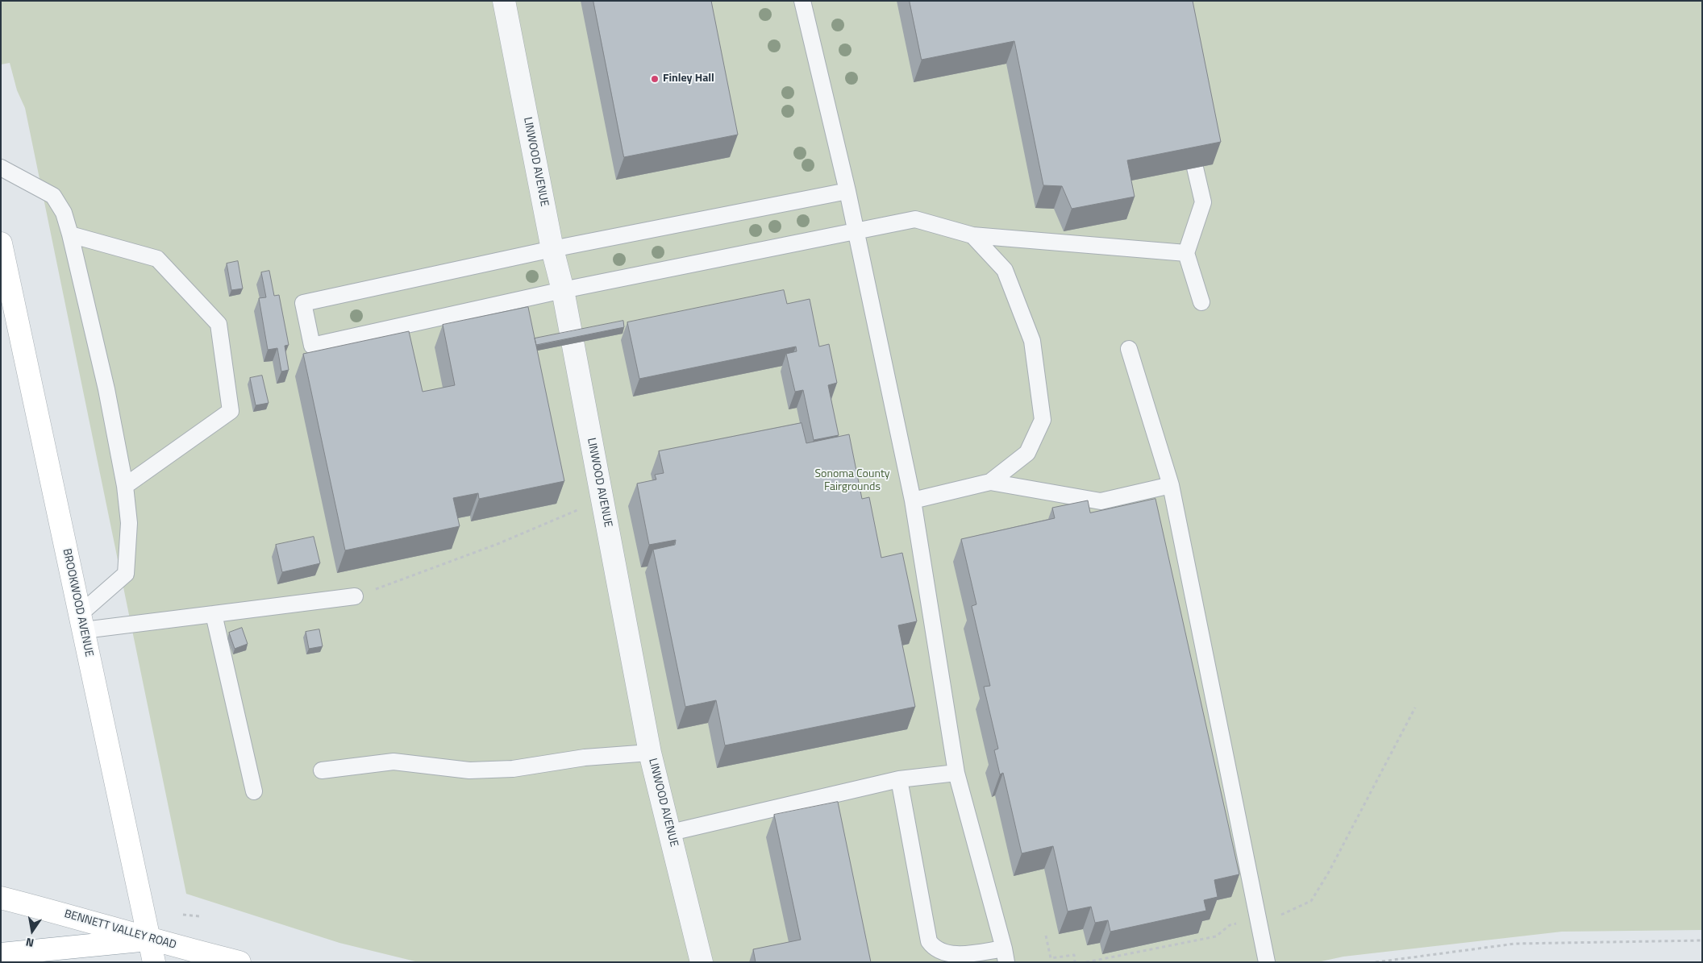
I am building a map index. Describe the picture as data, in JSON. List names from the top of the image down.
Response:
{
  "streets": {
    "main road": ["BROOKWOOD AVENUE", "BENNETT VALLEY ROAD"],
    "street": ["LINWOOD AVENUE"]
  },
  "crossings": [
    ["BROOKWOOD AVENUE", "BENNETT VALLEY ROAD"]
  ],
  "parks": ["Sonoma County Fairgrounds"],
  "places": ["Finley Hall"],
  "north": "bottom"
}
